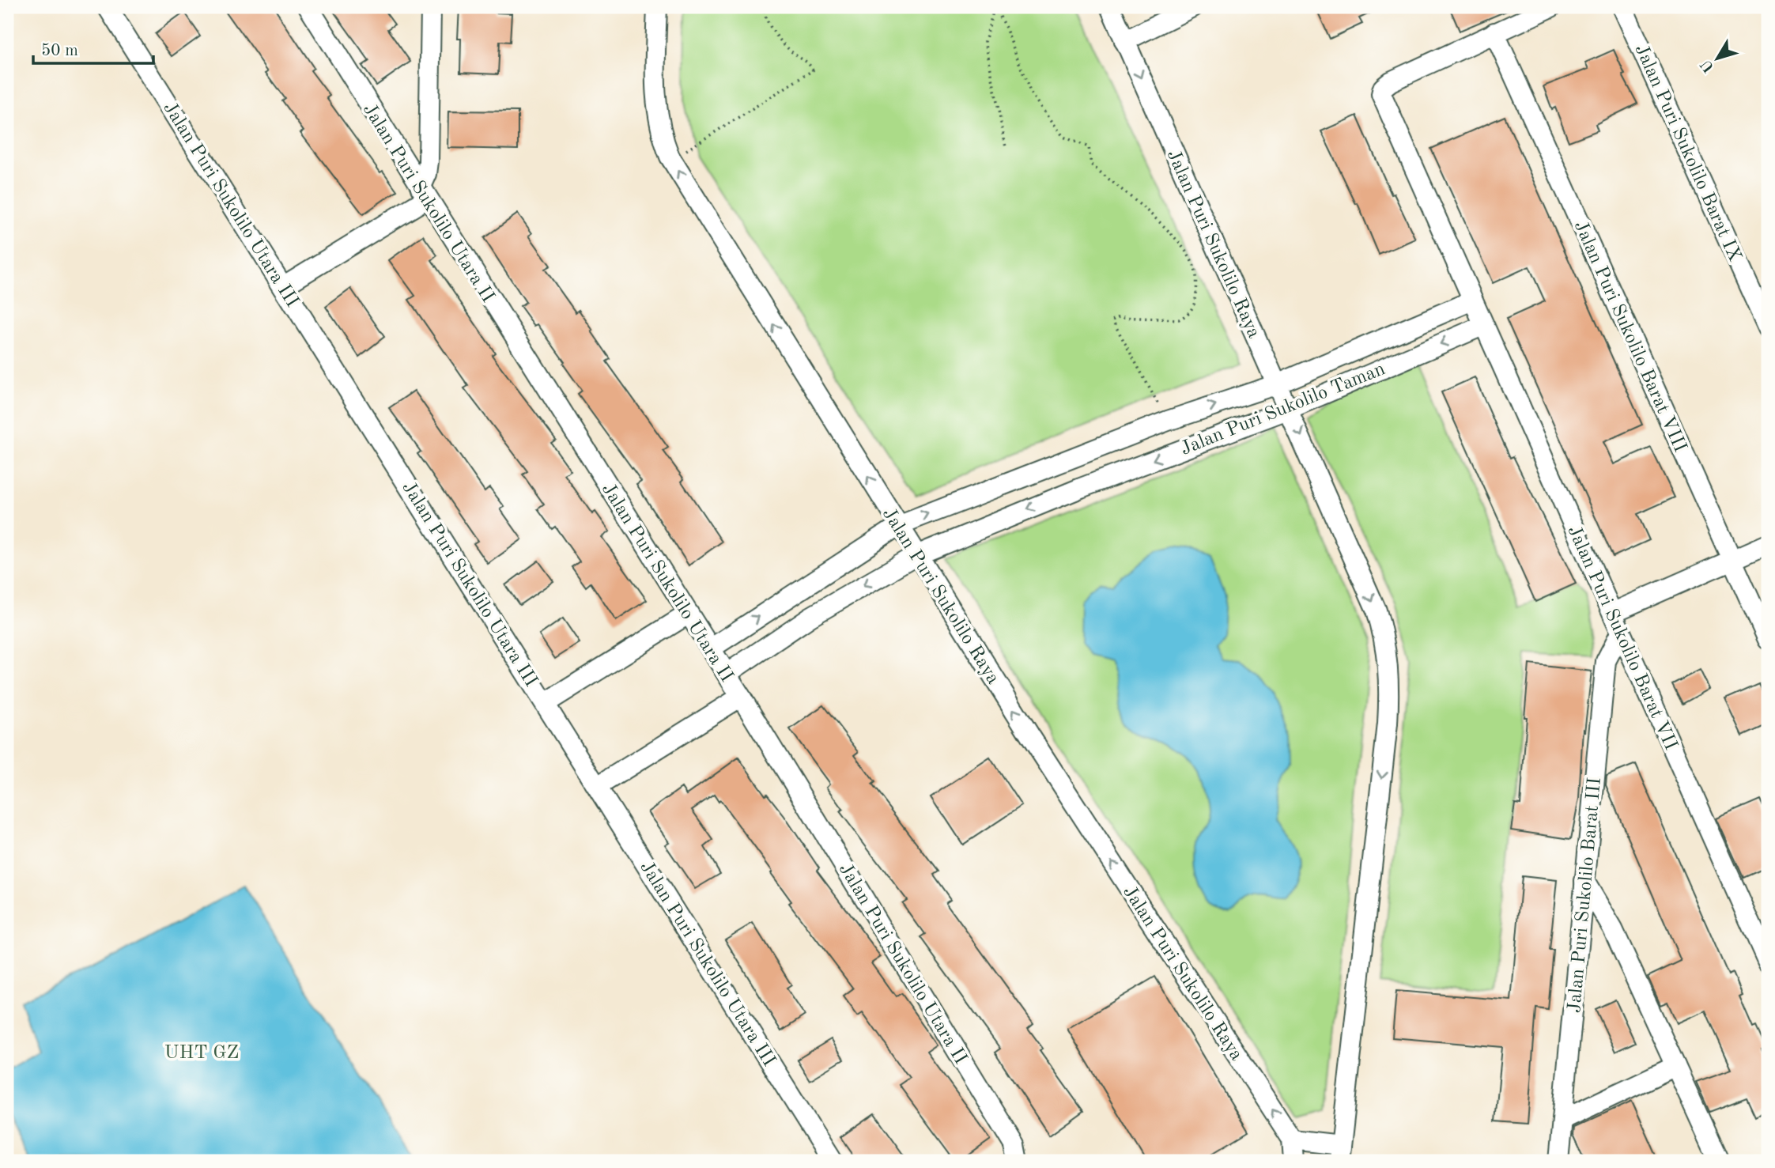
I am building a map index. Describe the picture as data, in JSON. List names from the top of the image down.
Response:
{
  "streets": {
    "street": [
      "Jalan Puri Sukolilo Barat IX",
      "Jalan Puri Sukolilo Utara II",
      "Jalan Puri Sukolilo Utara III",
      "Jalan Puri Sukolilo Raya",
      "Jalan Puri Sukolilo Barat VIII",
      "Jalan Puri Sukolilo Taman",
      "Jalan Puri Sukolilo Barat VII",
      "Jalan Puri Sukolilo Barat III"
    ]
  },
  "crossings": [
    ["Jalan Puri Sukolilo Utara II", "Jalan Puri Sukolilo Taman"],
    ["Jalan Puri Sukolilo Raya", "Jalan Puri Sukolilo Taman"],
    ["Jalan Puri Sukolilo Barat VIII", "Jalan Puri Sukolilo Barat VII"],
    ["Jalan Puri Sukolilo Taman", "Jalan Puri Sukolilo Barat VII"],
    ["Jalan Puri Sukolilo Barat VII", "Jalan Puri Sukolilo Barat III"]
  ],
  "parks": ["UHT GZ"],
  "scale_bar": "50 m",
  "north": "bottom left"
}
